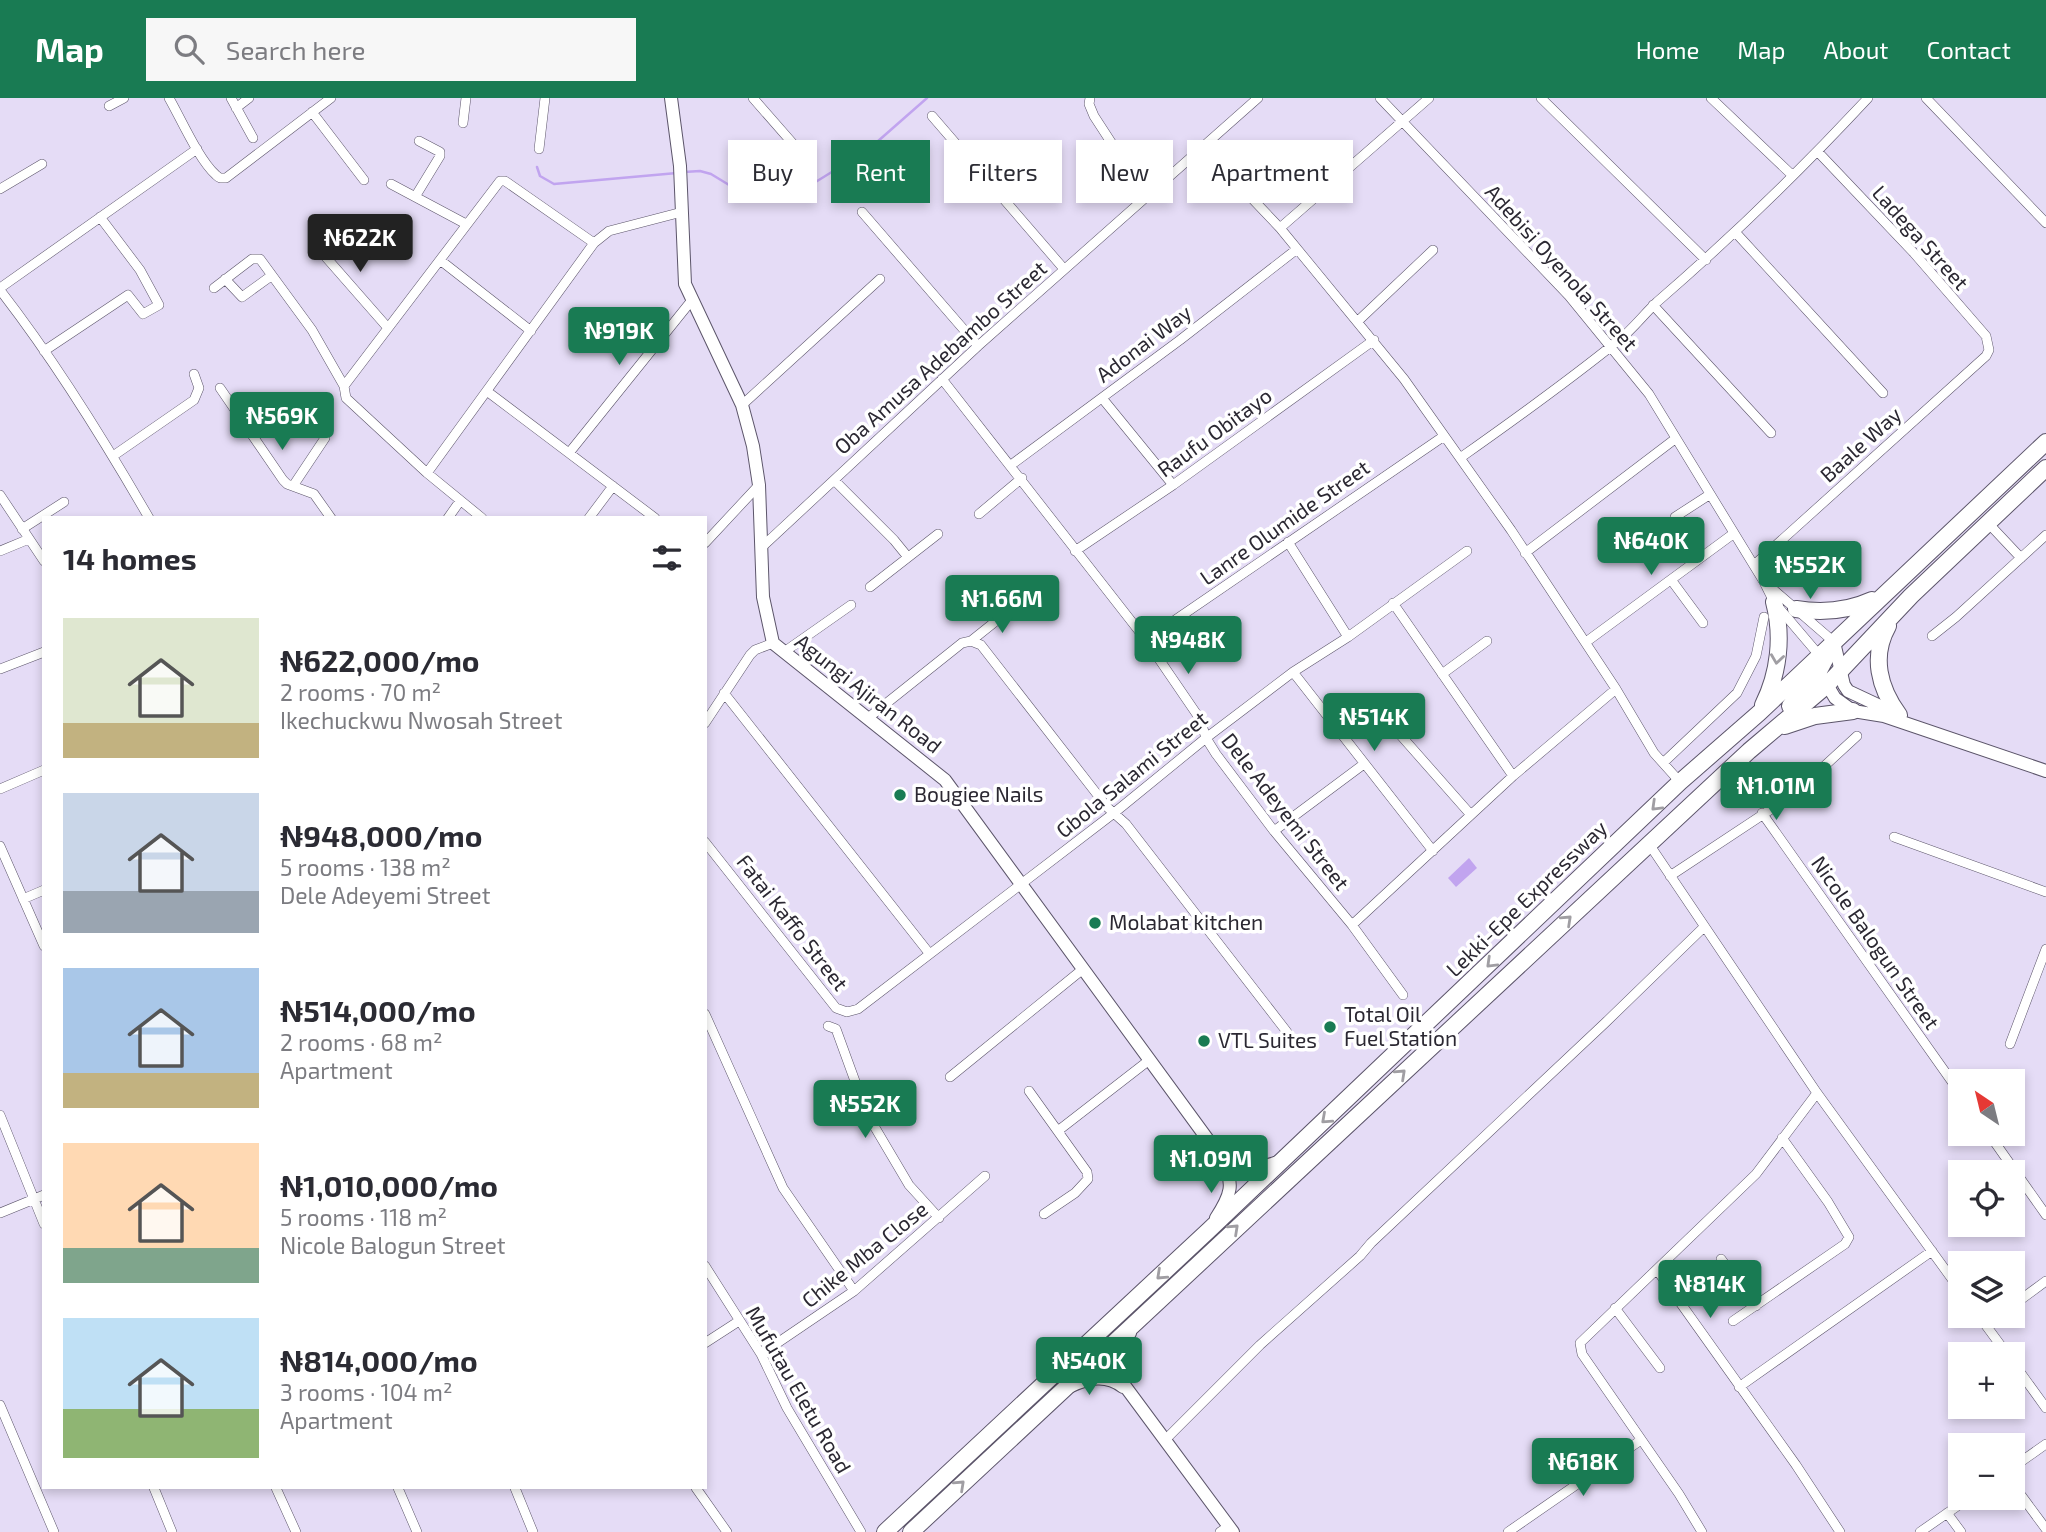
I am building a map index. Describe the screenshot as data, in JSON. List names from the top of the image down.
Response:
{
  "streets": {
    "highway": ["Lekki-Epe Expressway"],
    "street": [
      "Ladega Street",
      "Adebisi Oyenola Street",
      "Adonai Way",
      "Oba Amusa Adebambo Street",
      "Raufu Obitayo",
      "Baale Way",
      "Lanre Olumide Street",
      "Agungi Ajiran Road",
      "Gbola Salami Street",
      "Dele Adeyemi Street",
      "Fatai Kaffo Street",
      "Nicole Balogun Street",
      "Chike Mba Close",
      "Mufutau Eletu Road"
    ]
  },
  "crossings": [
    ["Ladega Street", "Baale Way"],
    ["Adebisi Oyenola Street", "Baale Way"],
    ["Adonai Way", "Dele Adeyemi Street"],
    ["Oba Amusa Adebambo Street", "Agungi Ajiran Road"],
    ["Oba Amusa Adebambo Street", "Dele Adeyemi Street"],
    ["Raufu Obitayo", "Dele Adeyemi Street"],
    ["Lanre Olumide Street", "Dele Adeyemi Street"],
    ["Agungi Ajiran Road", "Gbola Salami Street"],
    ["Gbola Salami Street", "Dele Adeyemi Street"],
    ["Gbola Salami Street", "Fatai Kaffo Street"],
    ["Chike Mba Close", "Mufutau Eletu Road"]
  ],
  "places": [
    "Bougiee Nails",
    "Molabat kitchen",
    "Total Oil Fuel Station",
    "VTL Suites"
  ],
  "north": "top left",
  "page": {
    "header": "Map",
    "search": "Search here",
    "nav": [
      "Home",
      "Map",
      "About",
      "Contact"
    ],
    "chip": [
      "Buy",
      "Rent",
      "Filters",
      "New",
      "Apartment"
    ],
    "price": [
      "₦622K",
      "₦919K",
      "₦569K",
      "₦640K",
      "₦552K",
      "₦1.66M",
      "₦948K",
      "₦514K",
      "₦1.01M",
      "₦552K",
      "₦1.09M",
      "₦814K",
      "₦540K",
      "₦618K"
    ],
    "heading": "14 homes",
    "list": [
      {
        "name": "₦622,000/mo",
        "note": "2 rooms · 70 m² · Ikechuckwu Nwosah Street"
      },
      {
        "name": "₦948,000/mo",
        "note": "5 rooms · 138 m² · Dele Adeyemi Street"
      },
      {
        "name": "₦514,000/mo",
        "note": "2 rooms · 68 m² · Apartment"
      },
      {
        "name": "₦1,010,000/mo",
        "note": "5 rooms · 118 m² · Nicole Balogun Street"
      },
      {
        "name": "₦814,000/mo",
        "note": "3 rooms · 104 m² · Apartment"
      }
    ],
    "map_buttons": ["+", "−"]
  }
}
